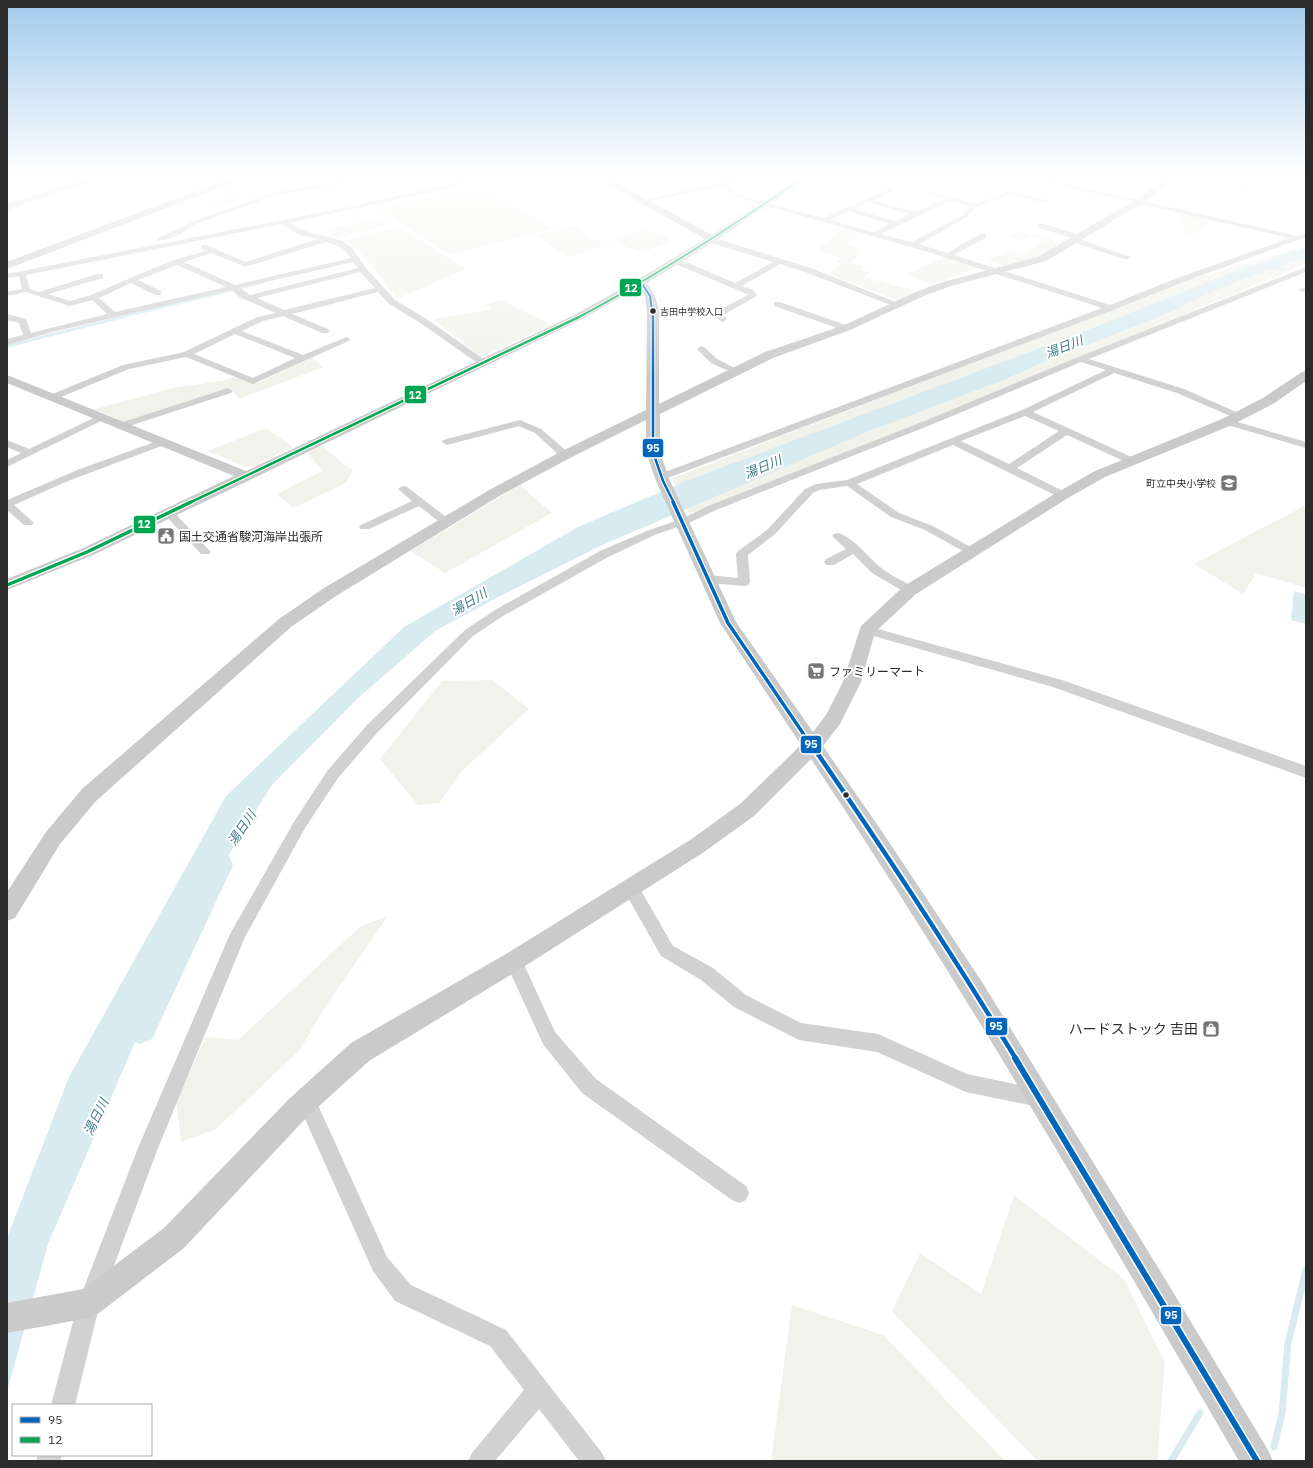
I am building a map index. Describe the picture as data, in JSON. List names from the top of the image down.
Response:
{
  "water": ["湯日川"],
  "places": {
    "other": ["吉田中学校入口"],
    "school or university": ["町立中央小学校"],
    "public building": ["国土交通省駿河海岸出張所"],
    "supermarket": ["ファミリーマート"],
    "shop": ["ハードストック 吉田"]
  },
  "lines": ["transit line 12", "transit line 95"],
  "legend": ["95", "12"]
}
